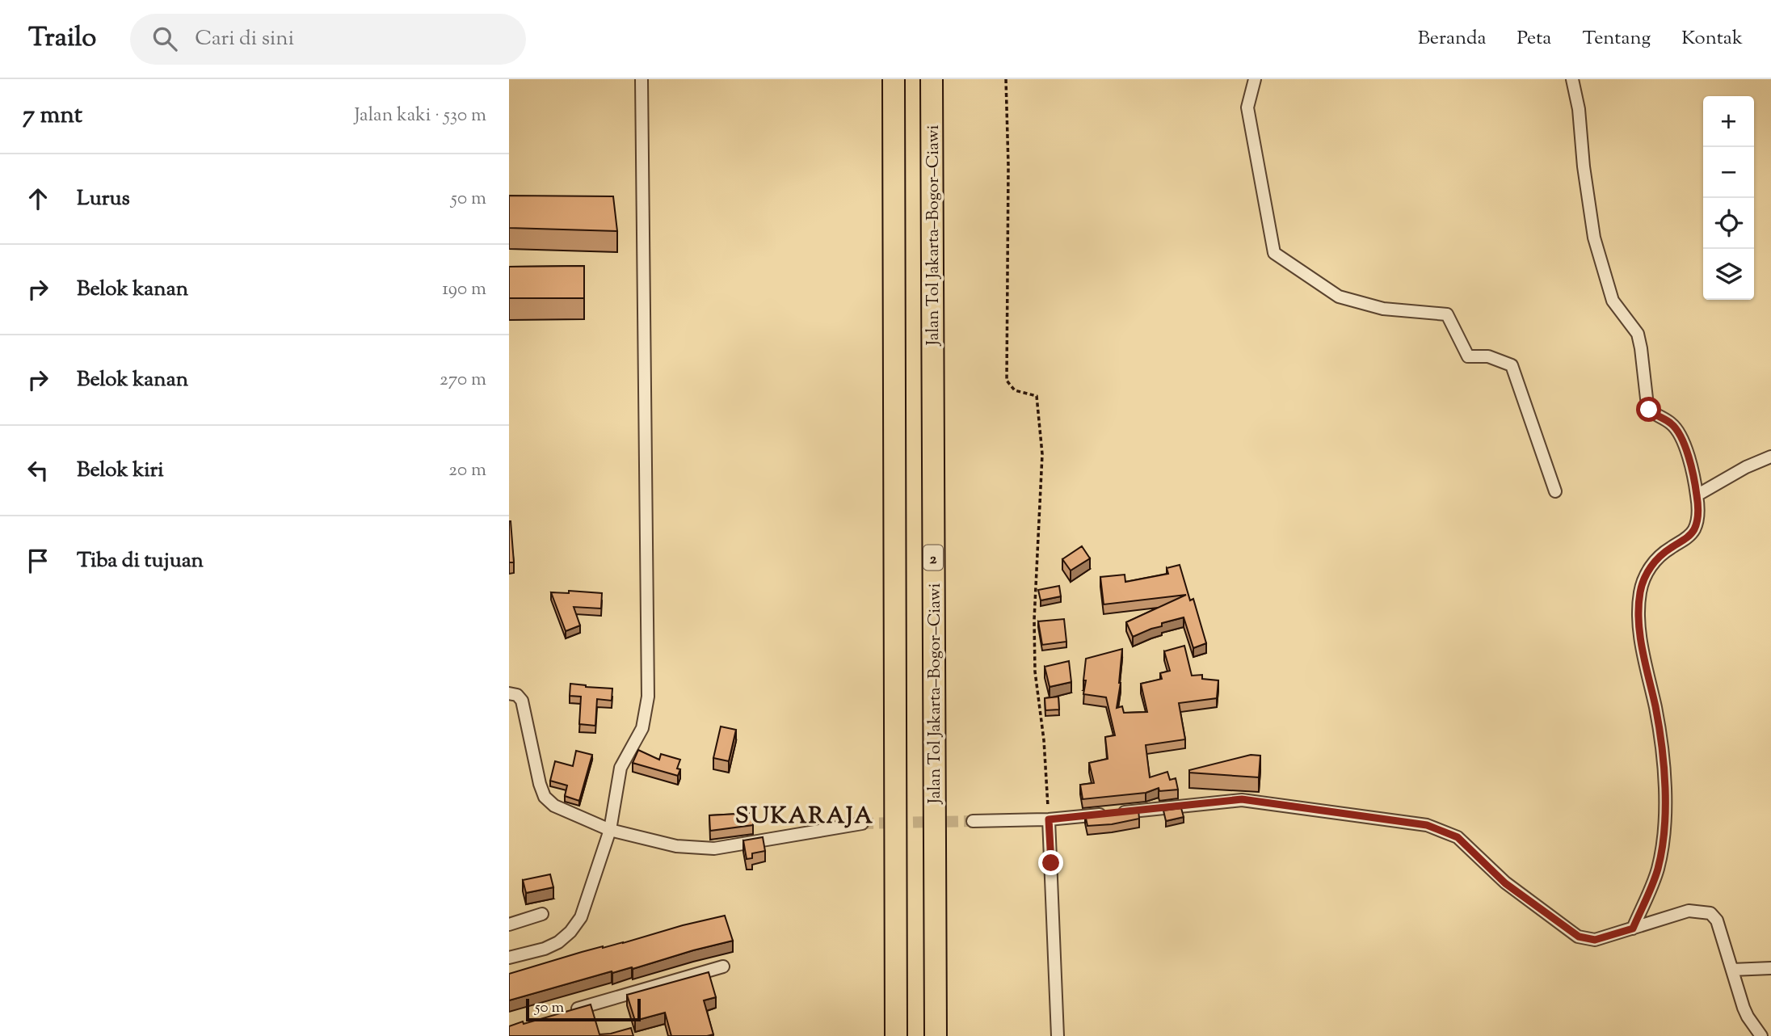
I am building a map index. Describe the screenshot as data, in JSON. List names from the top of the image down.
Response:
{
  "streets": {
    "highway": ["Jalan Tol Jakarta–Bogor–Ciawi", "2"]
  },
  "districts": ["SUKARAJA"],
  "scale_bar": "50 m",
  "page": {
    "header": "Trailo",
    "search": "Cari di sini",
    "nav": [
      "Beranda",
      "Peta",
      "Tentang",
      "Kontak"
    ],
    "heading": ["7 mnt", "Jalan kaki · 530 m"],
    "map_buttons": ["+", "−"],
    "list": [
      ["Lurus", "50 m"],
      ["Belok kanan", "190 m"],
      ["Belok kanan", "270 m"],
      ["Belok kiri", "20 m"],
      "Tiba di tujuan"
    ],
    "scale": "50 m"
  }
}
